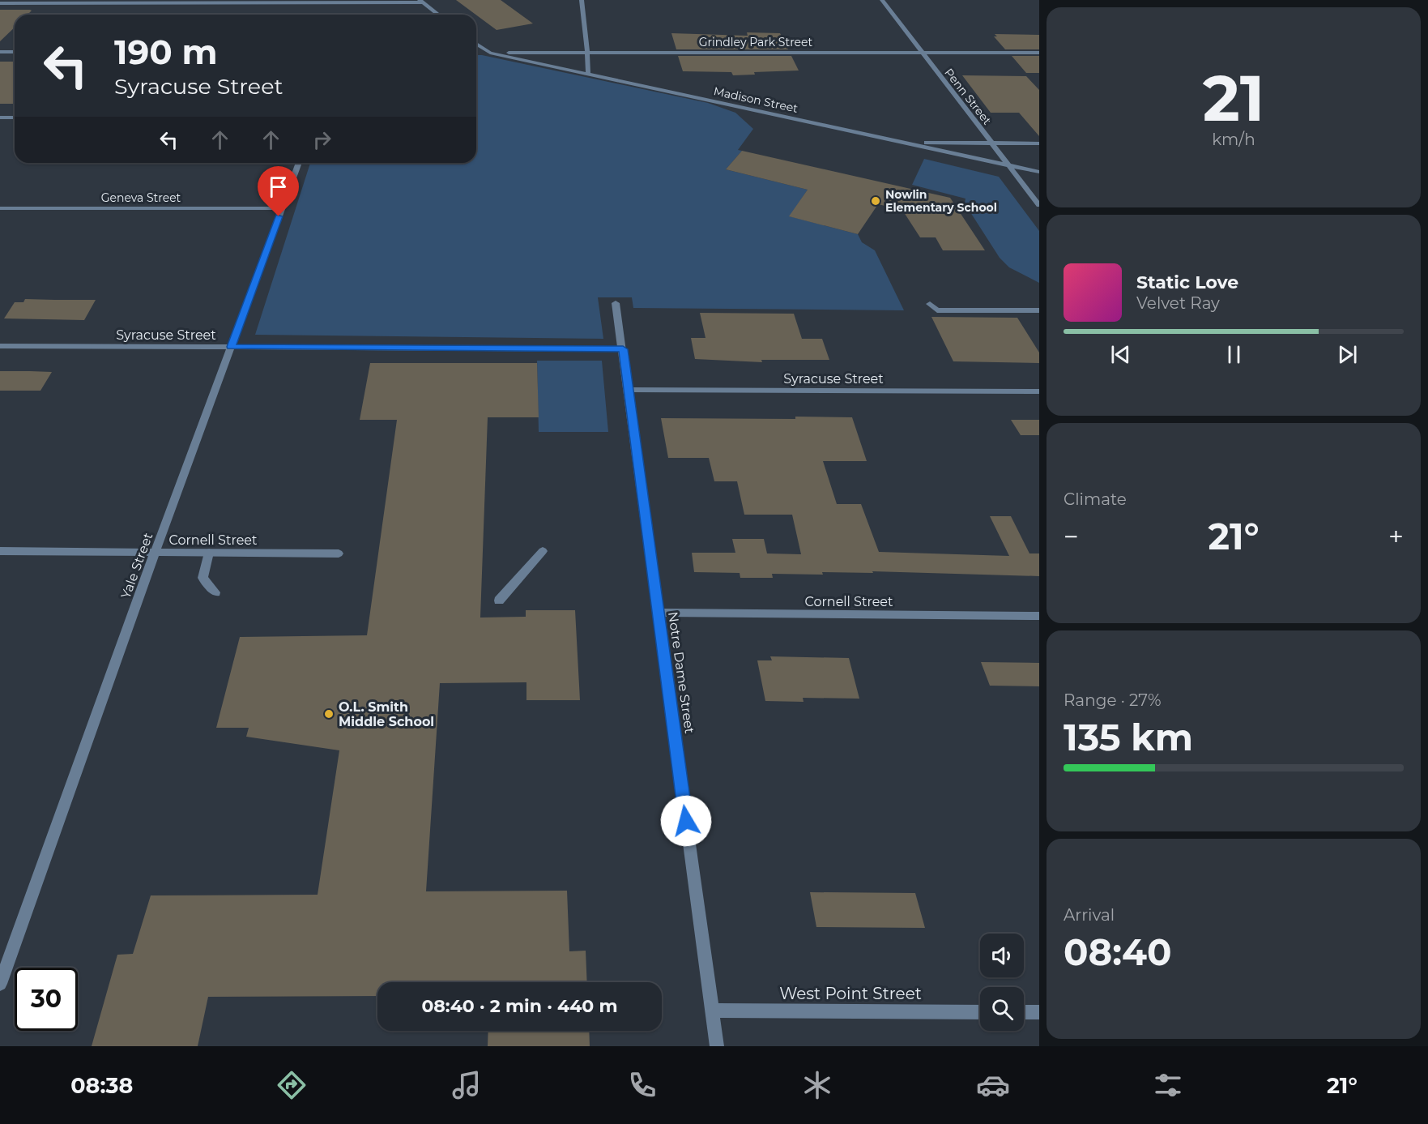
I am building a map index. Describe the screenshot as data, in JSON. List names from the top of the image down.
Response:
{
  "streets": {
    "street": [
      "Grindley Park Street",
      "Penn Street",
      "Madison Street",
      "Geneva Street",
      "Syracuse Street",
      "Cornell Street",
      "Yale Street",
      "Notre Dame Street",
      "West Point Street"
    ]
  },
  "crossings": [
    ["Grindley Park Street", "Penn Street"],
    ["Grindley Park Street", "Madison Street"],
    ["Penn Street", "Madison Street"],
    ["Geneva Street", "Yale Street"],
    ["Syracuse Street", "Yale Street"],
    ["Syracuse Street", "Notre Dame Street"],
    ["Cornell Street", "Yale Street"],
    ["Cornell Street", "Notre Dame Street"],
    ["Notre Dame Street", "West Point Street"]
  ],
  "places": ["Nowlin Elementary School", "O.L. Smith Middle School"],
  "page": {
    "tile": [
      ["21", "km/h"],
      "Climate",
      ["Range · 27%", "135 km"],
      ["Arrival", "08:40"]
    ],
    "turn": ["190 m", "Syracuse Street"],
    "song": ["Static Love", "Velvet Ray"],
    "heat": ["−", "21°", "+"],
    "limit": "30",
    "trip": "08:40 · 2 min · 440 m",
    "tabs": ["08:38", "21°"]
  }
}
